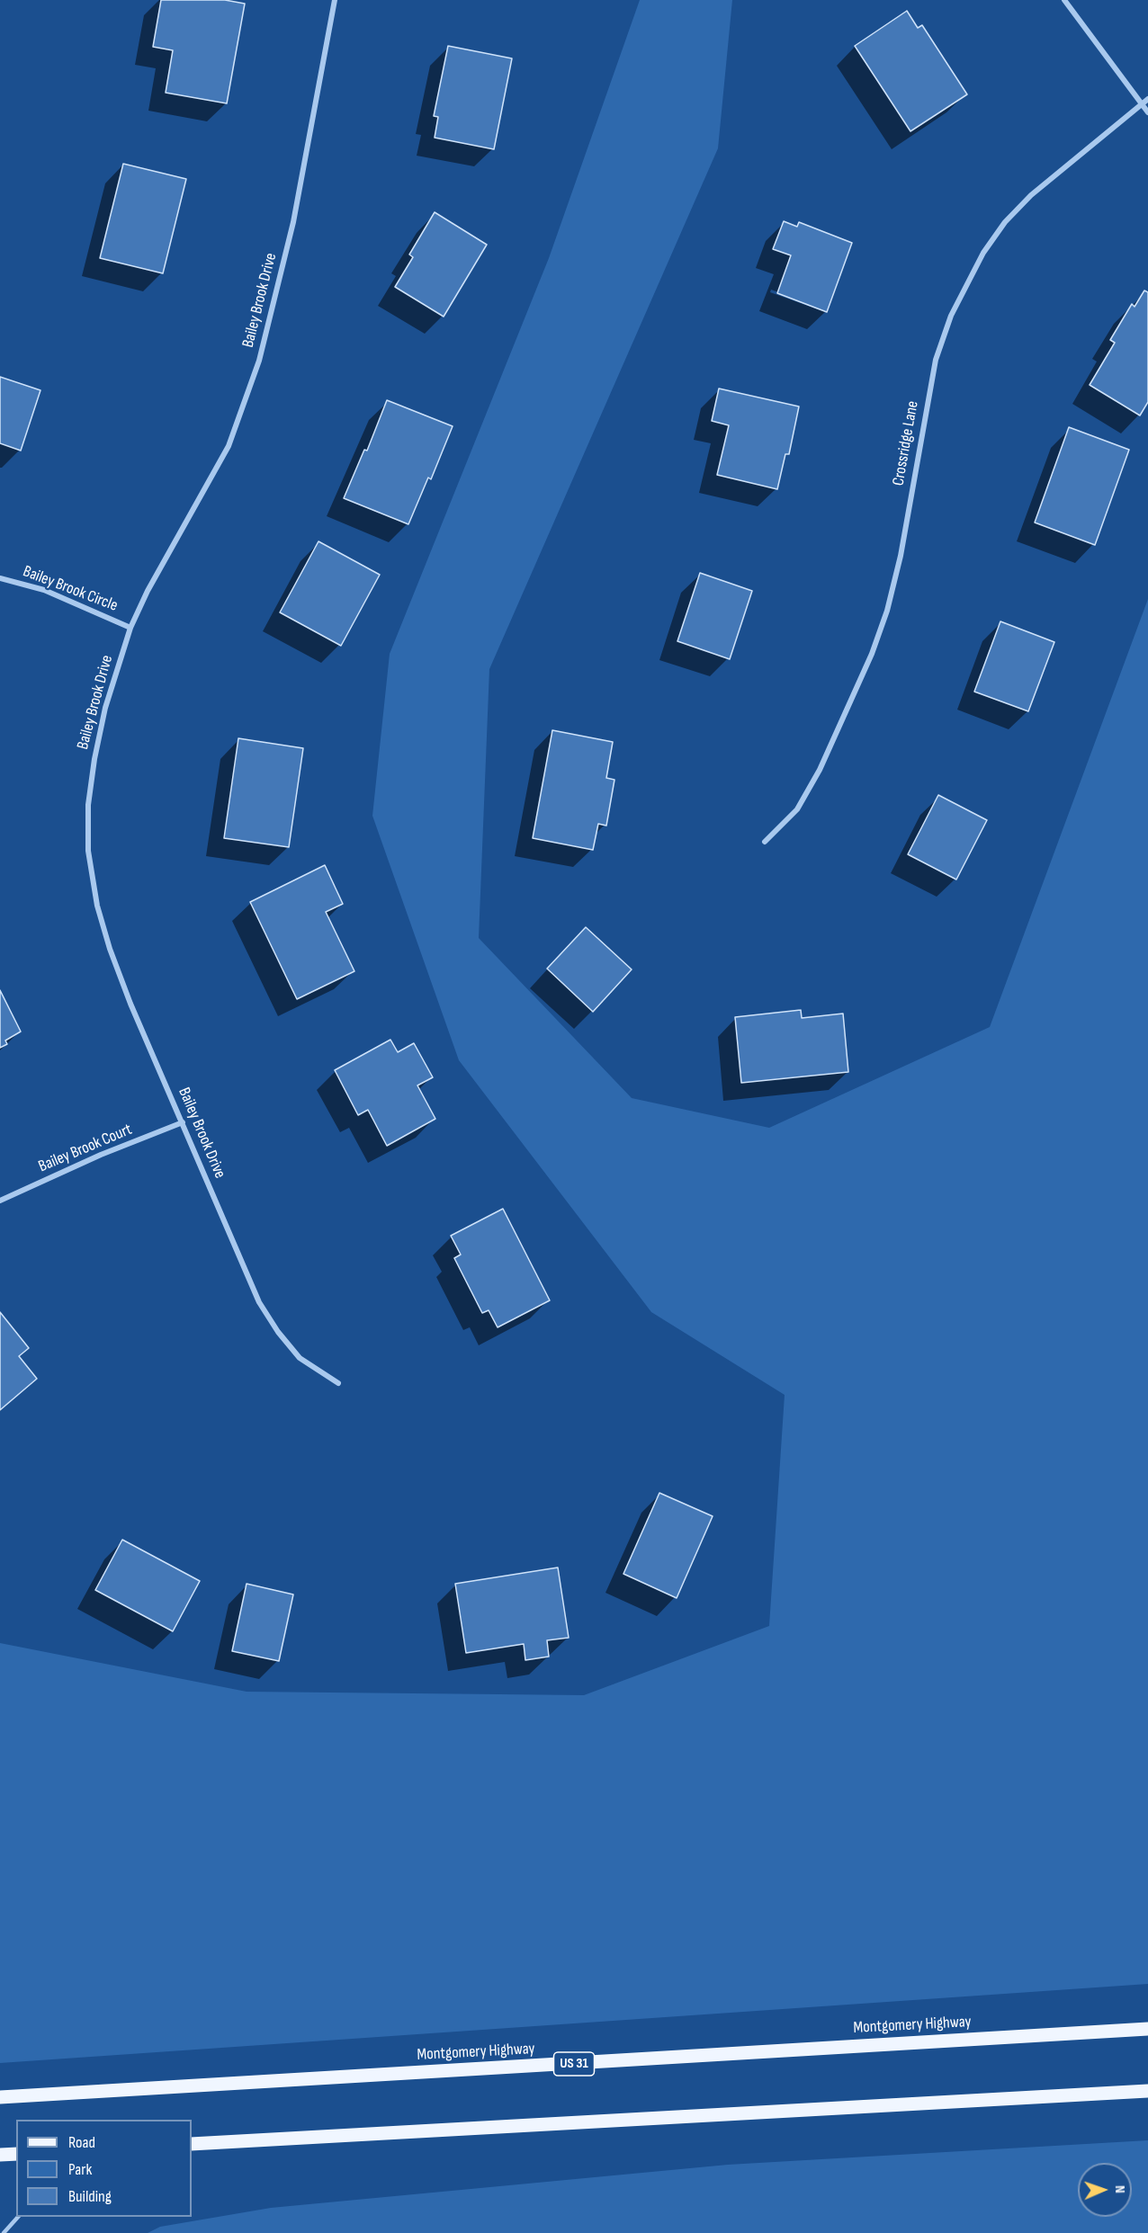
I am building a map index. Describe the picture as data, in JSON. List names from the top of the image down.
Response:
{
  "streets": {
    "main road": ["Montgomery Highway", "US 31"],
    "street": [
      "Bailey Brook Drive",
      "Crossridge Lane",
      "Bailey Brook Circle",
      "Bailey Brook Court"
    ]
  },
  "crossings": [
    ["Bailey Brook Drive", "Bailey Brook Circle"],
    ["Bailey Brook Drive", "Bailey Brook Court"]
  ],
  "legend": ["Road", "Park", "Building"],
  "north": "right"
}
